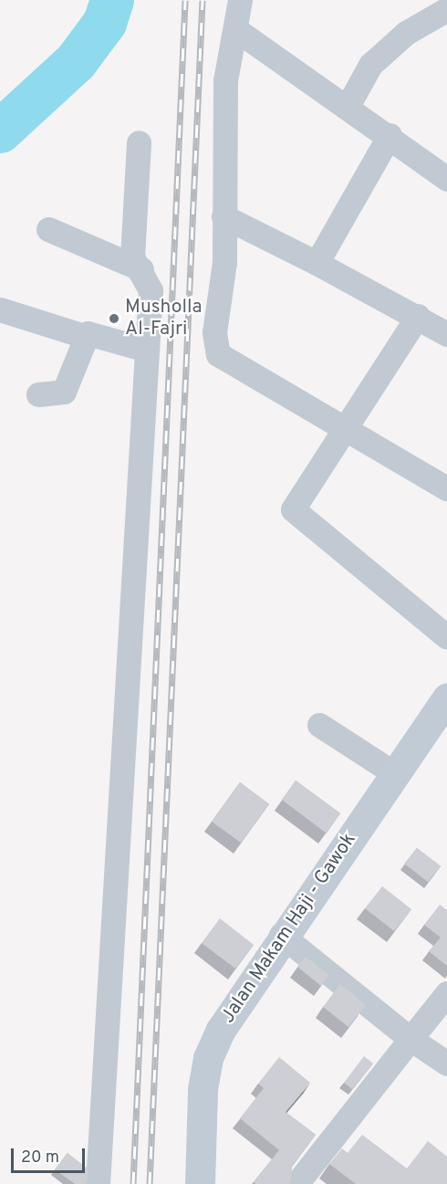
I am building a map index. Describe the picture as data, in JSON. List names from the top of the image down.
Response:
{
  "streets": {
    "street": ["Jalan Makam Haji - Gawok"]
  },
  "places": ["Musholla Al-Fajri"],
  "scale_bar": "20 m"
}
